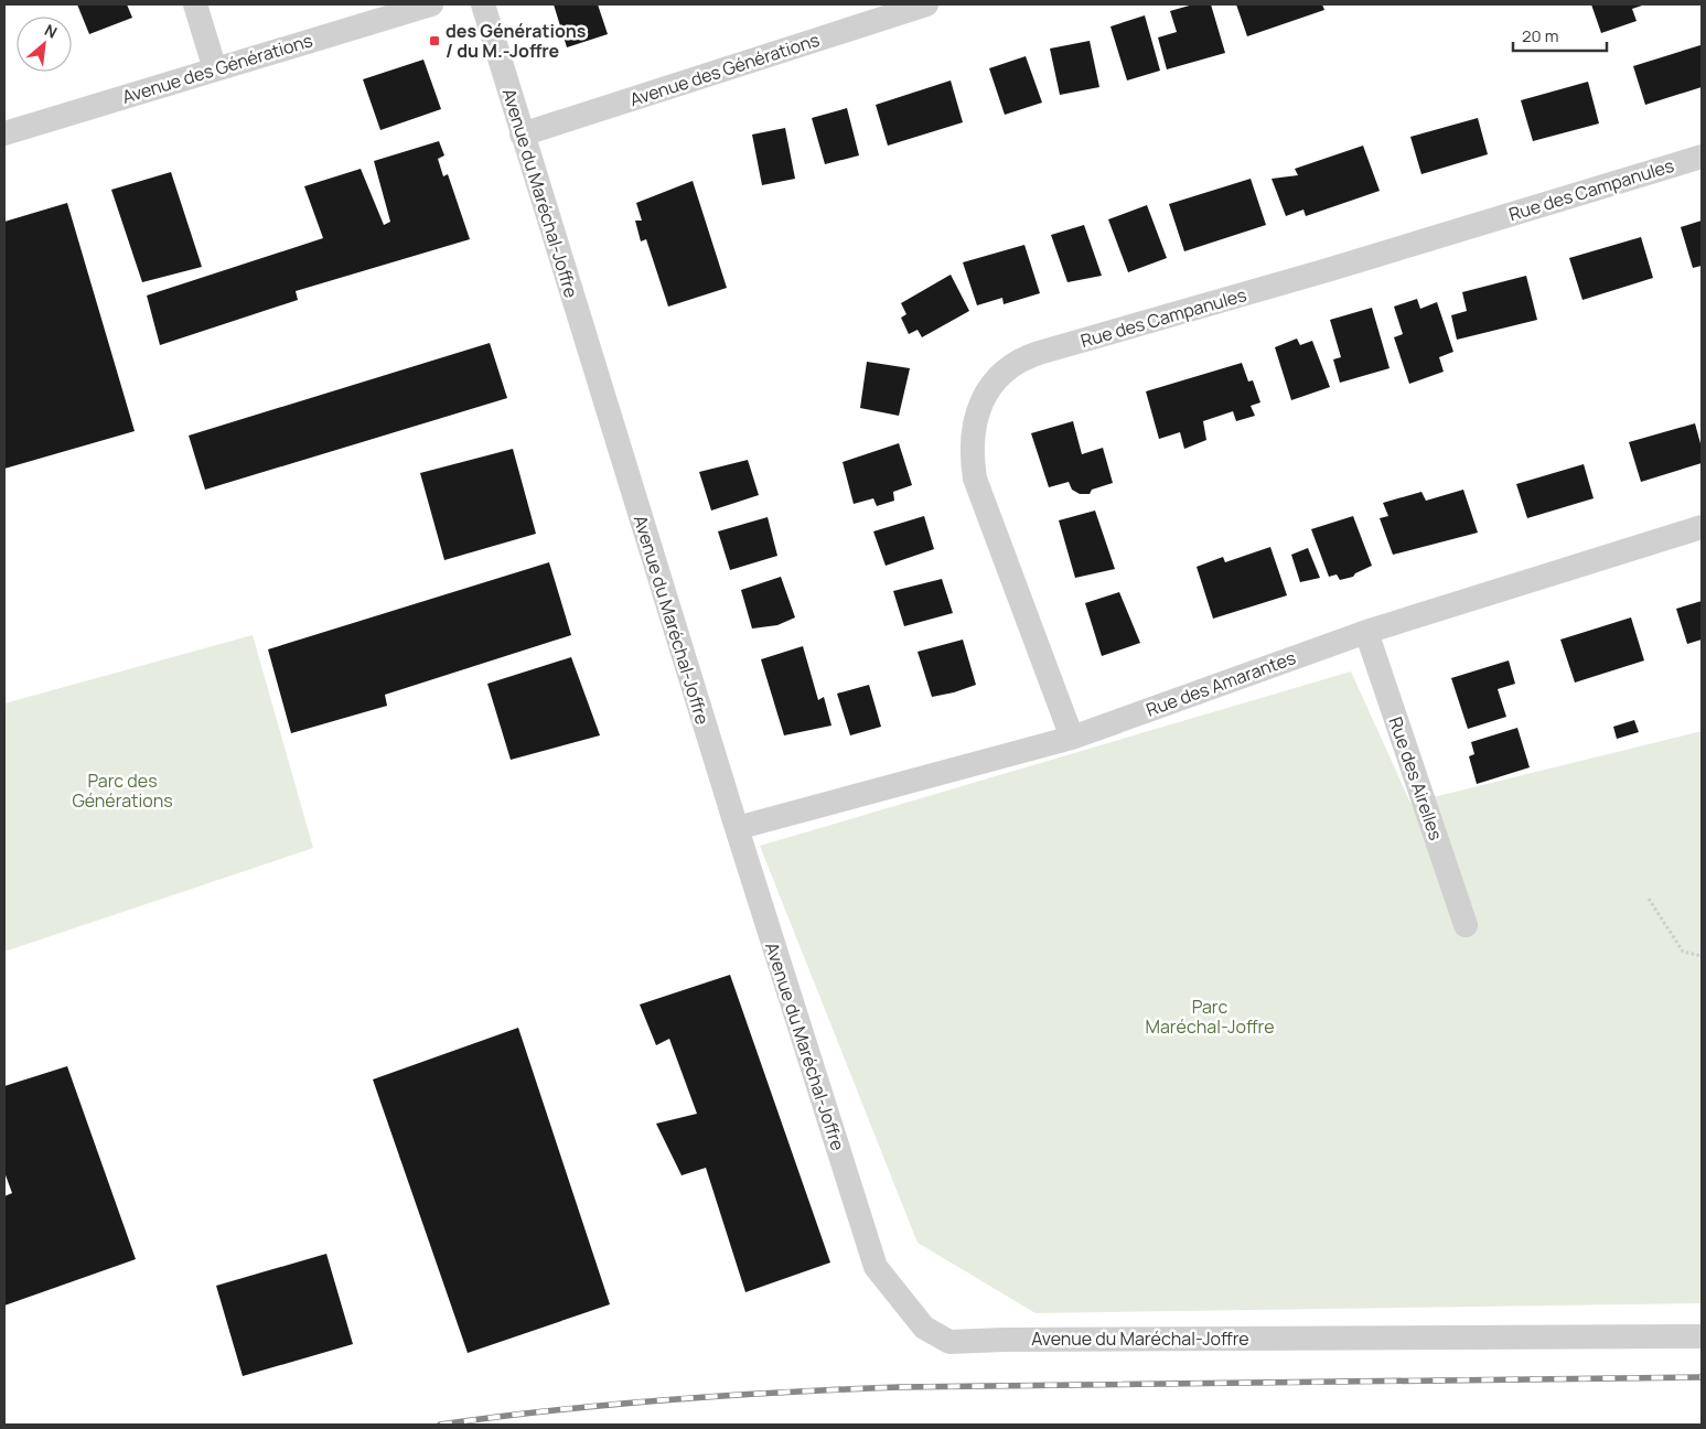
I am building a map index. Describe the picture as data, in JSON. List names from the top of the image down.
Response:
{
  "streets": {
    "street": [
      "Avenue des Générations",
      "Rue des Campanules",
      "Avenue du Maréchal-Joffre",
      "Rue des Amarantes",
      "Rue des Airelles"
    ]
  },
  "crossings": [
    ["Avenue des Générations", "Avenue du Maréchal-Joffre"],
    ["Rue des Campanules", "Rue des Amarantes"],
    ["Avenue du Maréchal-Joffre", "Rue des Amarantes"],
    ["Rue des Amarantes", "Rue des Airelles"]
  ],
  "parks": ["Parc des Générations", "Parc Maréchal-Joffre"],
  "places": {
    "transit": ["des Générations / du M.-Joffre"]
  },
  "scale_bar": "20 m",
  "north": "top right"
}
